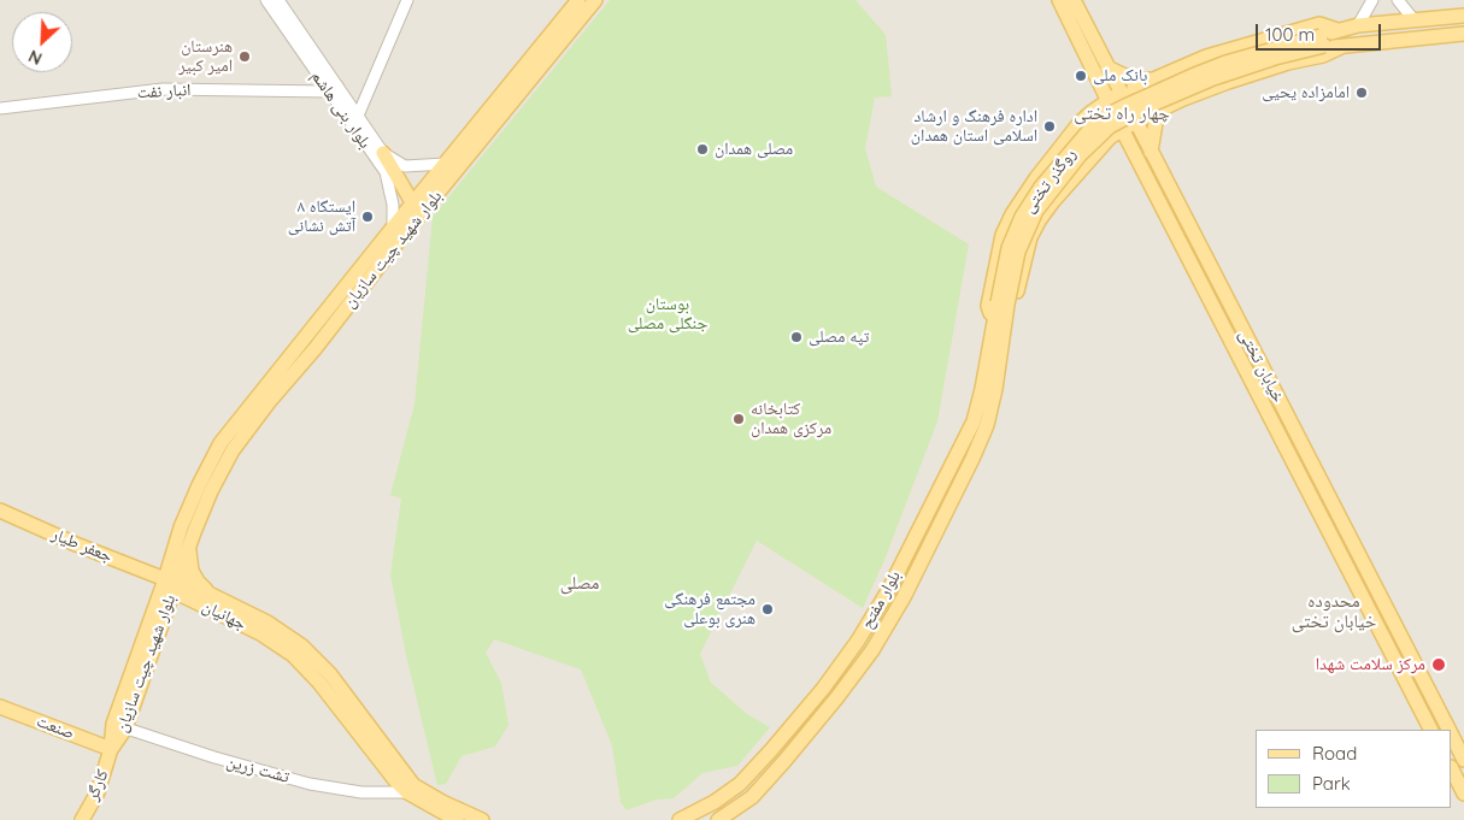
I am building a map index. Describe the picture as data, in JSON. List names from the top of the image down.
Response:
{
  "streets": {
    "main road": [
      "روگذر تختی",
      "بلوار شهید چیت سازیان",
      "خیابان تختی",
      "جعفر طیار",
      "بلوار مفتح",
      "جهانیان",
      "صنعت",
      "کارگر"
    ],
    "street": ["انبار نفت", "بلوار بنی هاشم", "تشت زرین"]
  },
  "crossings": [
    ["انبار نفت", "بلوار بنی هاشم"],
    ["بلوار بنی هاشم", "بلوار شهید چیت سازیان"],
    ["بلوار شهید چیت سازیان", "جعفر طیار"],
    ["بلوار شهید چیت سازیان", "جهانیان"],
    ["بلوار شهید چیت سازیان", "صنعت"],
    ["بلوار شهید چیت سازیان", "تشت زرین"],
    ["بلوار شهید چیت سازیان", "کارگر"],
    ["جعفر طیار", "جهانیان"],
    ["جهانیان", "تشت زرین"],
    ["صنعت", "کارگر"]
  ],
  "districts": ["چهار راه تختی", "مصلی", "محدوده خیابان تختی"],
  "parks": ["بوستان جنگلی مصلی"],
  "places": [
    "هنرستان امیر کبیر",
    "بانک ملی",
    "امامزاده یحیی",
    "اداره فرهنگ و ارشاد اسلامی استان همدان",
    "مصلی همدان",
    "ایستگاه ۸ آتش نشانی",
    "تپه مصلی",
    "کتابخانه مرکزی همدان",
    "مجتمع فرهنگی هنری بوعلی",
    "مرکز سلامت شهدا"
  ],
  "legend": ["Road", "Park"],
  "scale_bar": "100 m",
  "north": "bottom left"
}
